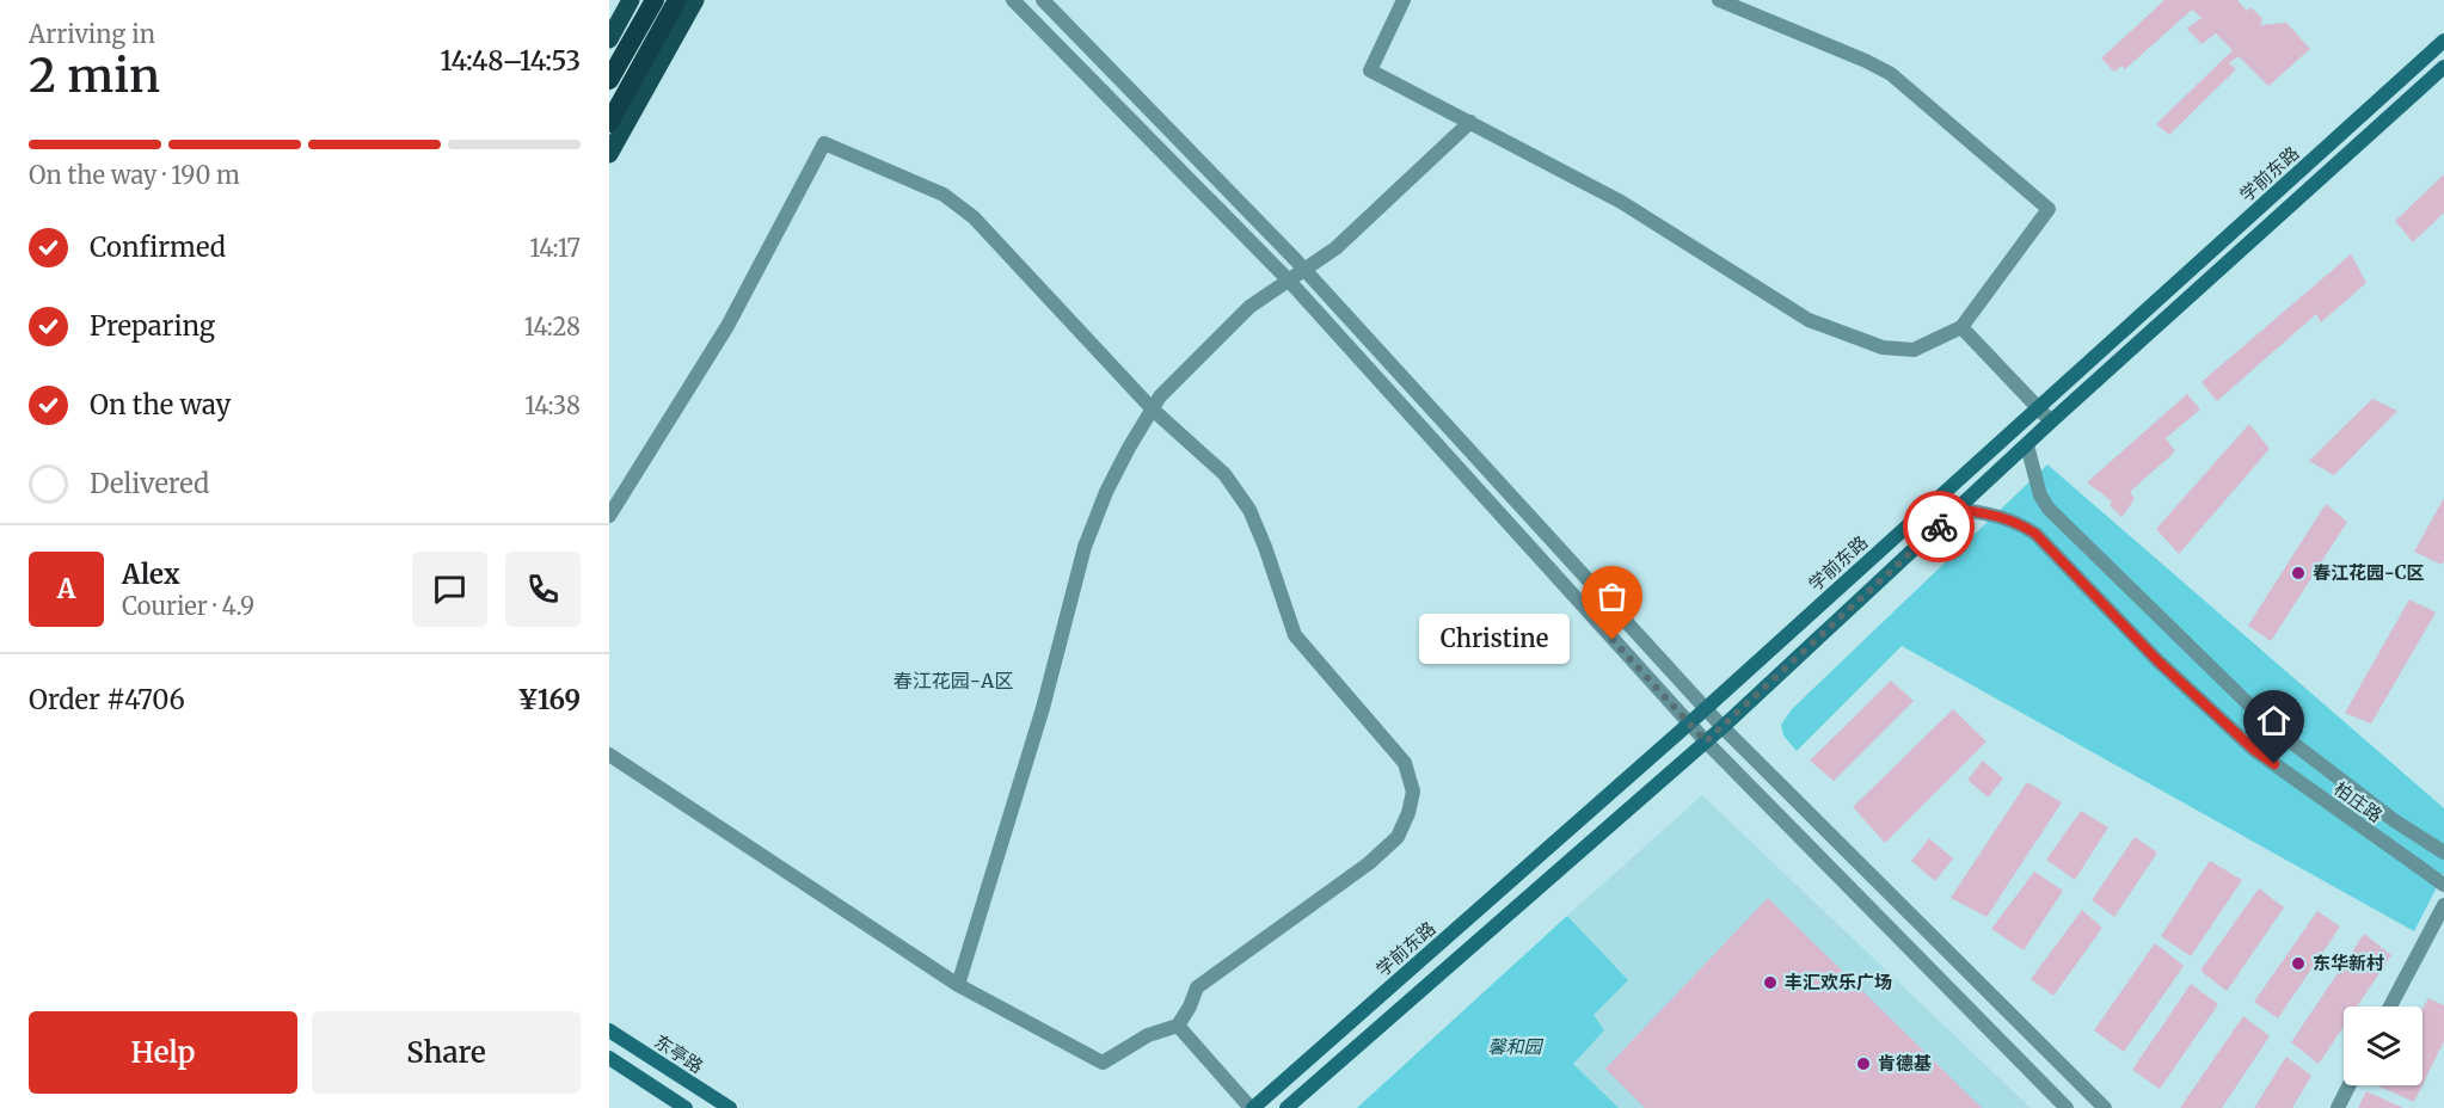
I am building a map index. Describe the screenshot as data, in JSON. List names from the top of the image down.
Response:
{
  "streets": {
    "main road": ["学前东路", "东亭路"],
    "street": ["柏庄路"]
  },
  "crossings": [
    ["学前东路", "柏庄路"]
  ],
  "districts": ["春江花园-A区"],
  "parks": ["馨和园"],
  "places": [
    "春江花园-C区",
    "Christine",
    "东华新村",
    "丰汇欢乐广场",
    "肯德基"
  ],
  "page": {
    "heading": ["2 min", "Arriving in", "14:48–14:53"],
    "panel": [
      "Alex",
      "Courier · 4.9",
      "Order #4706",
      "¥169"
    ],
    "bar": "On the way · 190 m",
    "list": [
      ["Confirmed", "14:17"],
      ["Preparing", "14:28"],
      ["On the way", "14:38"],
      "Delivered"
    ],
    "round": "A",
    "bubble": "Christine",
    "buttons": ["Help", "Share"]
  }
}
